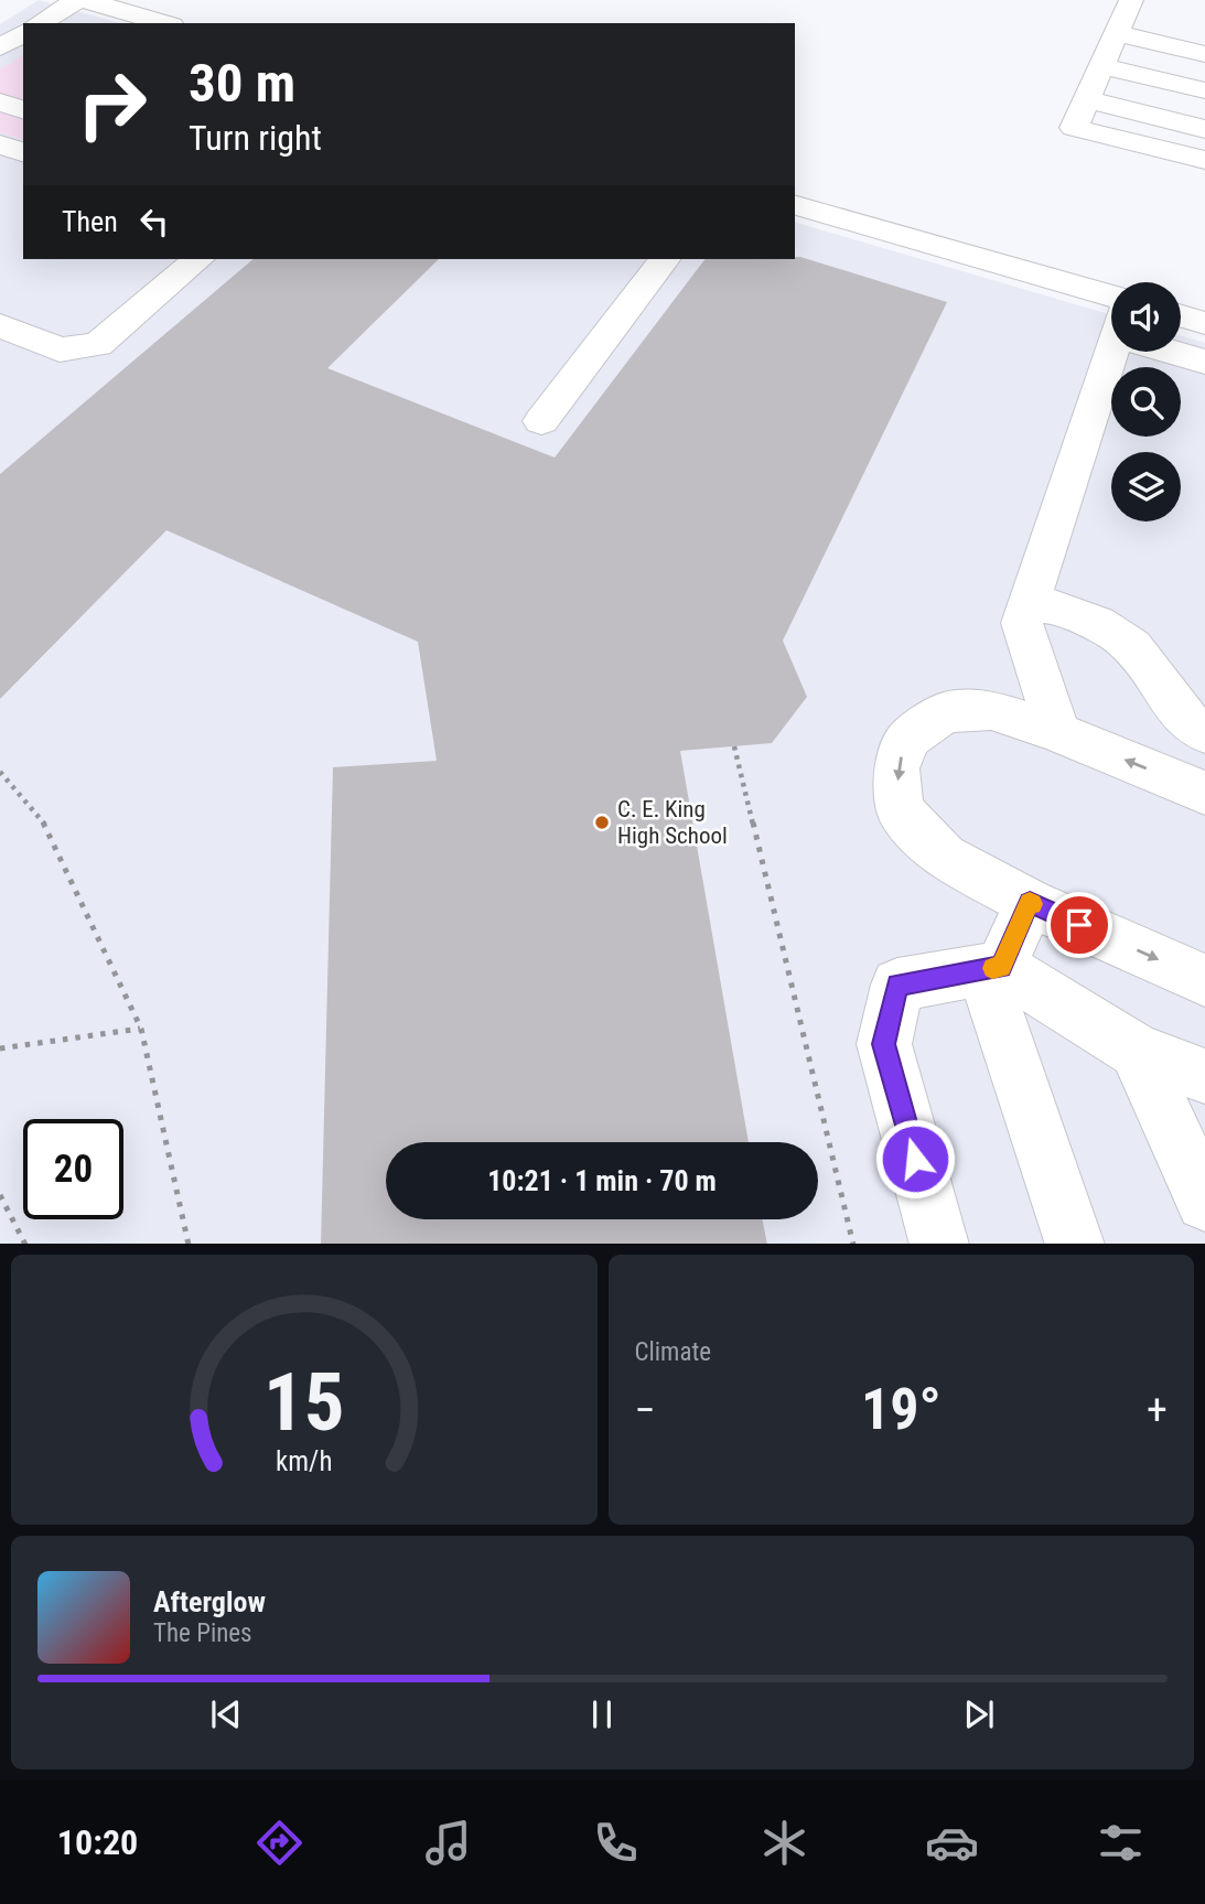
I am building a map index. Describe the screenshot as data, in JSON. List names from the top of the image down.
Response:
{
  "places": ["C. E. King High School"],
  "page": {
    "turn": ["30 m", "Turn right"],
    "then": "Then",
    "limit": "20",
    "trip": "10:21 · 1 min · 70 m",
    "tile": "Climate",
    "heat": ["−", "19°", "+"],
    "song": ["Afterglow", "The Pines"],
    "tabs": "10:20",
    "gauge": ["15", "km/h"]
  }
}
